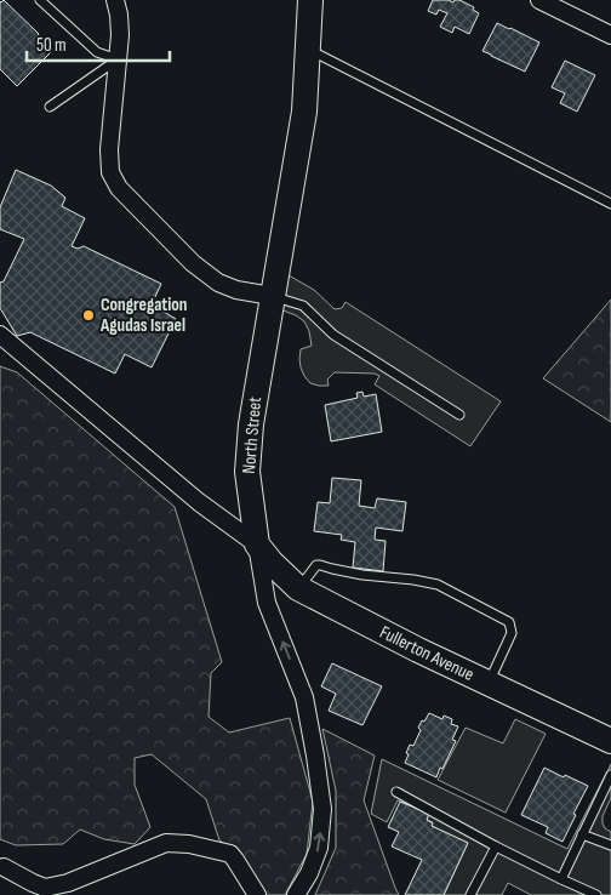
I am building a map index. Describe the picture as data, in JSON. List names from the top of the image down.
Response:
{
  "streets": {
    "street": ["North Street", "Fullerton Avenue"]
  },
  "crossings": [
    ["North Street", "Fullerton Avenue"]
  ],
  "one_way": ["North Street"],
  "places": ["Congregation Agudas Israel"],
  "scale_bar": "50 m"
}
